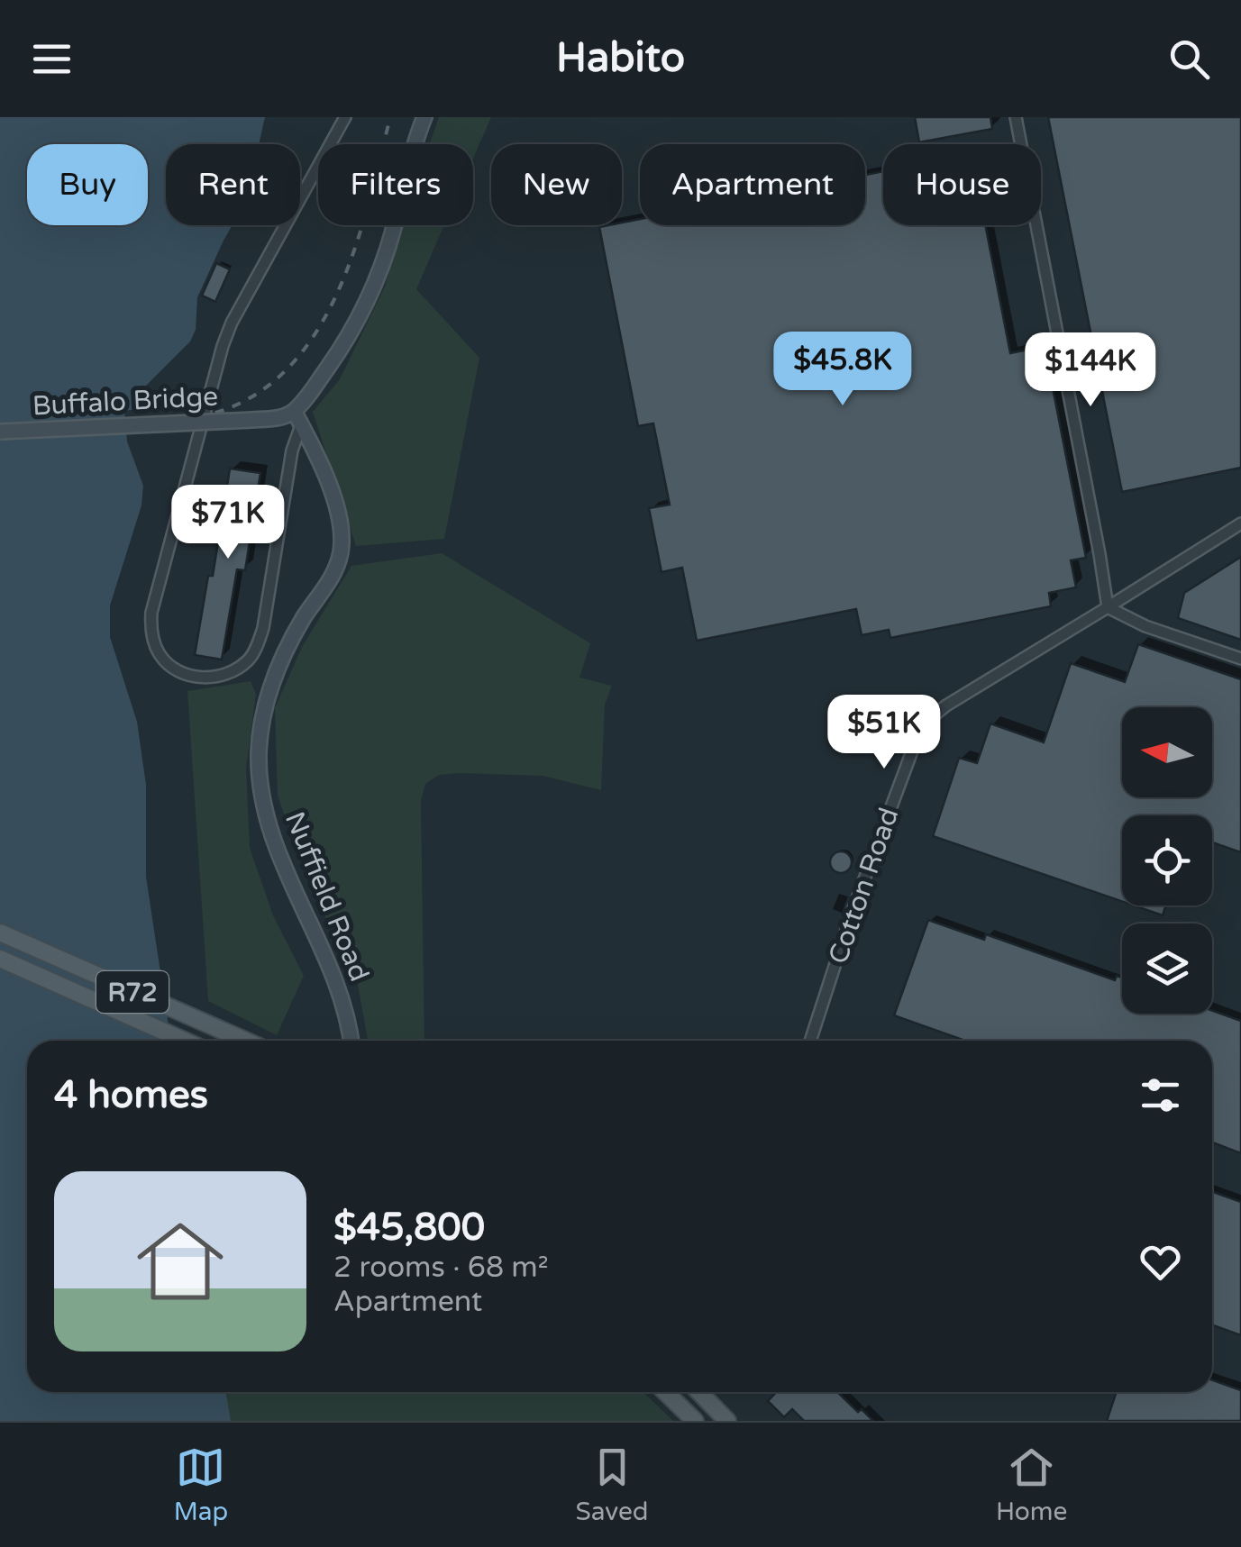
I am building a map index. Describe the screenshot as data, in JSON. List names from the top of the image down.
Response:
{
  "streets": {
    "main road": ["R72"],
    "street": ["Buffalo Bridge", "Cotton Road", "Nuffield Road"]
  },
  "crossings": [
    ["Buffalo Bridge", "Nuffield Road"]
  ],
  "north": "left",
  "page": {
    "header": "Habito",
    "chip": [
      "Buy",
      "Rent",
      "Filters",
      "New",
      "Apartment",
      "House"
    ],
    "price": [
      "$45.8K",
      "$144K",
      "$71K",
      "$51K"
    ],
    "heading": "4 homes",
    "list": [
      {
        "name": "$45,800",
        "note": "2 rooms · 68 m² · Apartment"
      }
    ],
    "tabs": ["Map", "Saved", "Home"]
  }
}
